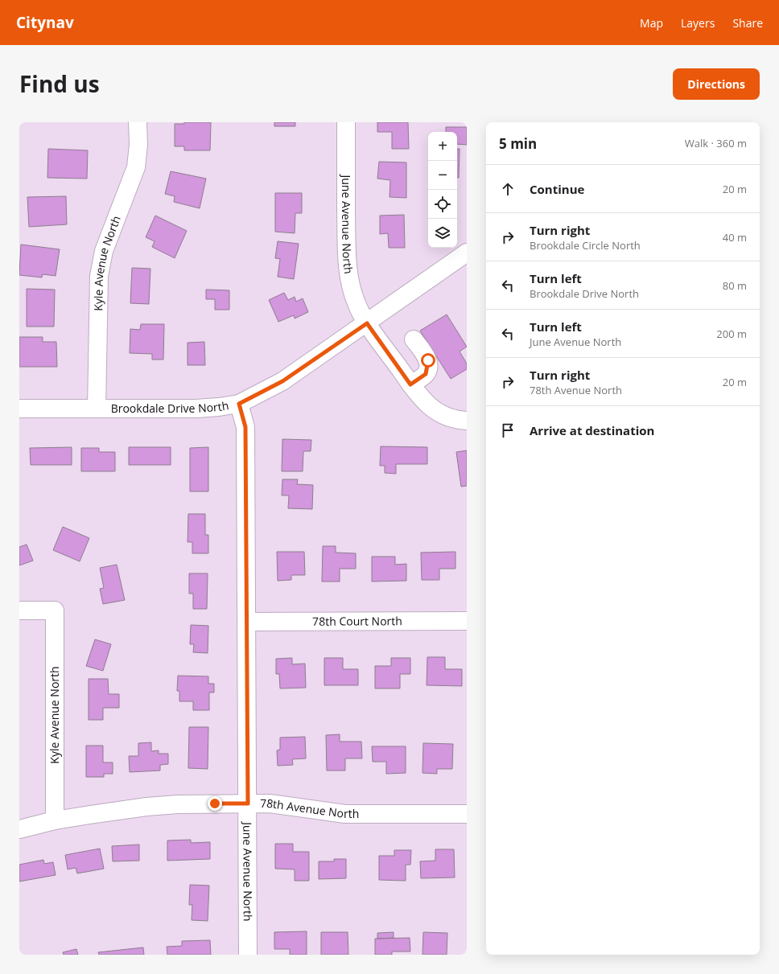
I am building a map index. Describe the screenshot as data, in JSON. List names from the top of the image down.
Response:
{
  "streets": {
    "street": [
      "June Avenue North",
      "Kyle Avenue North",
      "Brookdale Drive North",
      "78th Court North",
      "78th Avenue North"
    ]
  },
  "crossings": [
    ["June Avenue North", "Brookdale Drive North"],
    ["June Avenue North", "78th Court North"],
    ["June Avenue North", "78th Avenue North"],
    ["Kyle Avenue North", "Brookdale Drive North"],
    ["Kyle Avenue North", "78th Avenue North"]
  ],
  "page": {
    "header": "Citynav",
    "nav": ["Map", "Layers", "Share"],
    "title": "Find us",
    "buttons": "Directions",
    "heading": ["5 min", "Walk · 360 m"],
    "map_buttons": ["+", "−"],
    "list": [
      ["Continue", "20 m"],
      ["Turn right", "Brookdale Circle North", "40 m"],
      ["Turn left", "Brookdale Drive North", "80 m"],
      ["Turn left", "June Avenue North", "200 m"],
      ["Turn right", "78th Avenue North", "20 m"],
      "Arrive at destination"
    ]
  }
}
